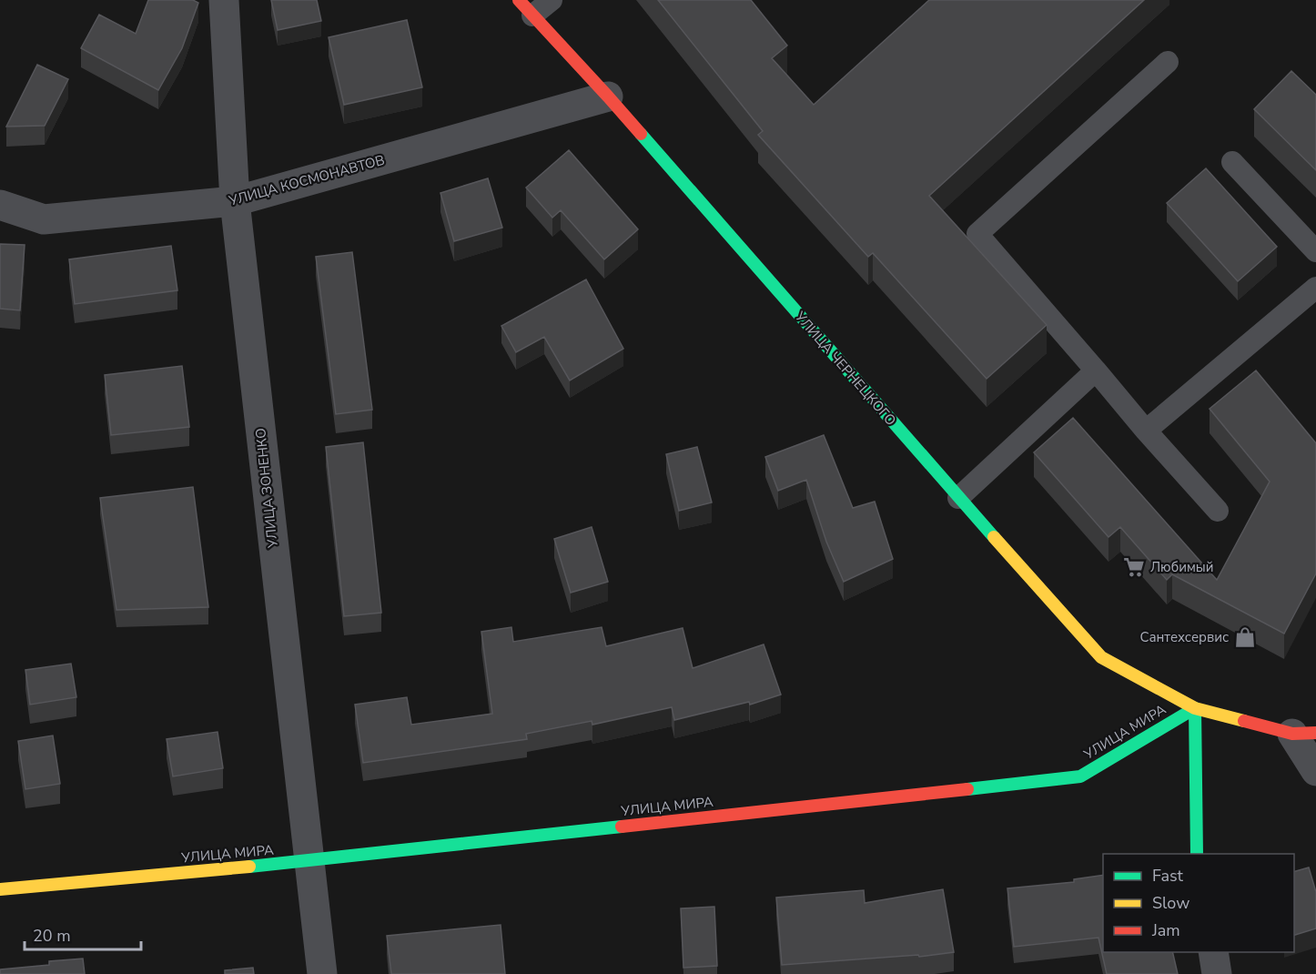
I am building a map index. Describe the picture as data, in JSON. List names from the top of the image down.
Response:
{
  "streets": {
    "street": [
      "УЛИЦА КОСМОНАВТОВ",
      "УЛИЦА ЧЕРНЕЦКОГО",
      "УЛИЦА ЗОНЕНКО",
      "УЛИЦА МИРА"
    ]
  },
  "crossings": [
    ["УЛИЦА КОСМОНАВТОВ", "УЛИЦА ЧЕРНЕЦКОГО"],
    ["УЛИЦА КОСМОНАВТОВ", "УЛИЦА ЗОНЕНКО"],
    ["УЛИЦА ЧЕРНЕЦКОГО", "УЛИЦА МИРА"],
    ["УЛИЦА ЗОНЕНКО", "УЛИЦА МИРА"]
  ],
  "places": {
    "supermarket": ["Любимый"],
    "shop": ["Сантехсервис"]
  },
  "legend": ["Fast", "Slow", "Jam"],
  "scale_bar": "20 m"
}
